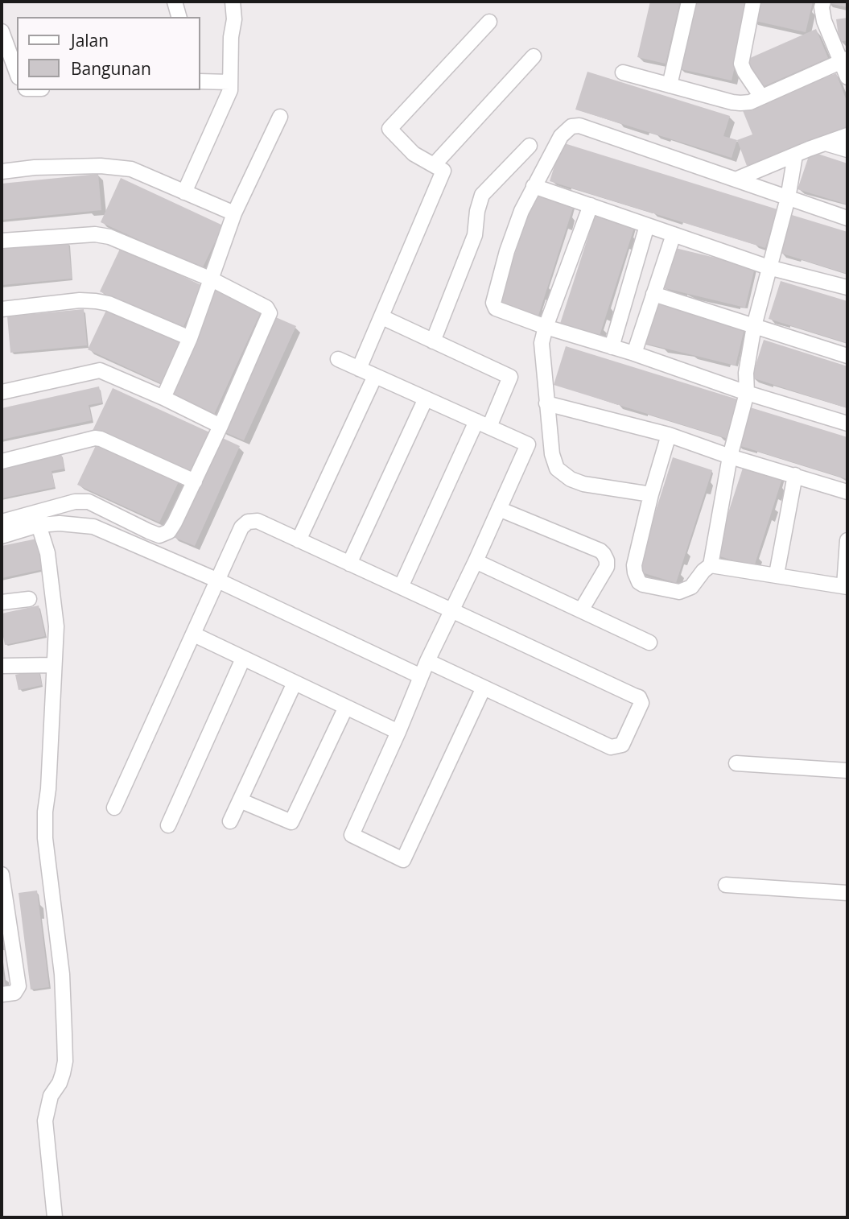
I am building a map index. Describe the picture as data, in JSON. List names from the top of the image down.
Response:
{
  "legend": ["Jalan", "Bangunan"]
}
